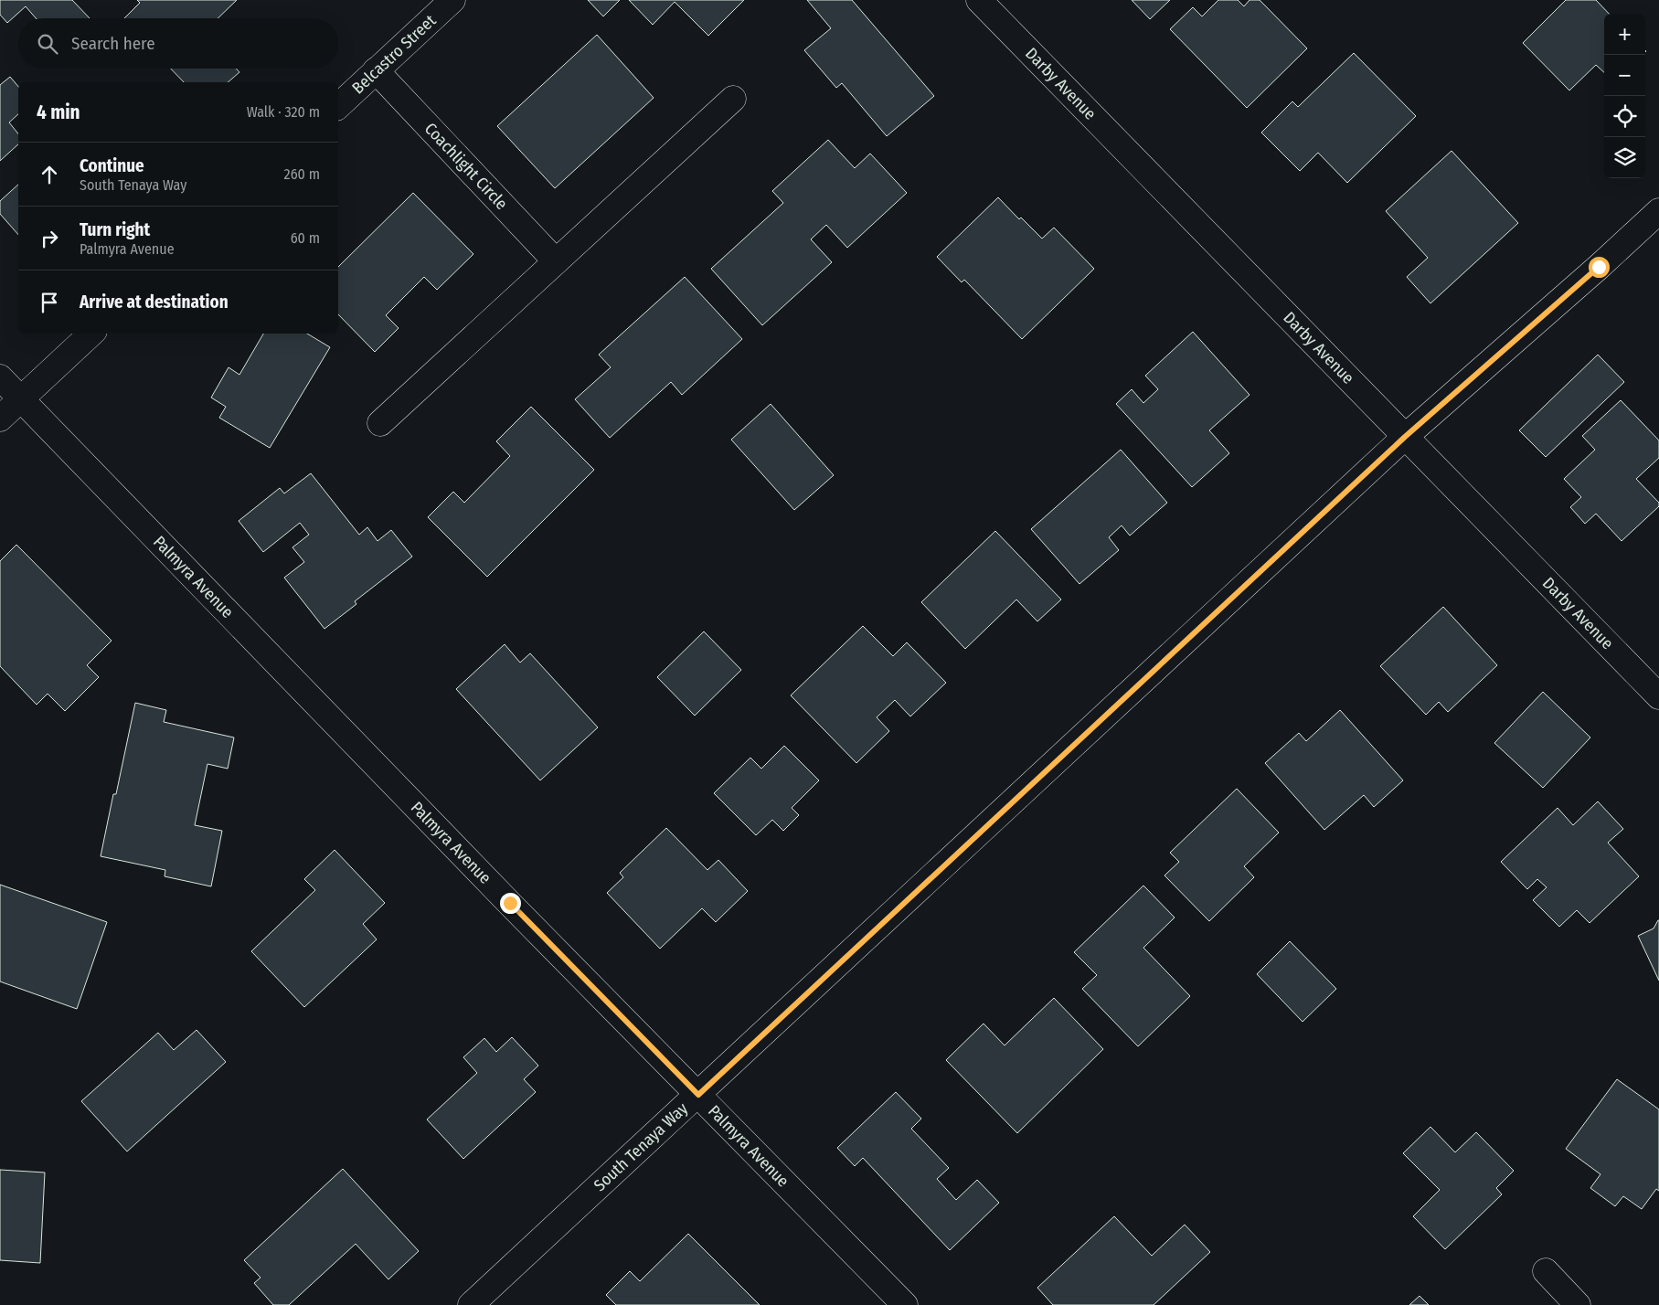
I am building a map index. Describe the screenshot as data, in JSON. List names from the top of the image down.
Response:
{
  "streets": {
    "street": [
      "Belcastro Street",
      "Darby Avenue",
      "Coachlight Circle",
      "Palmyra Avenue",
      "South Tenaya Way"
    ]
  },
  "crossings": [
    ["Belcastro Street", "Coachlight Circle"],
    ["Darby Avenue", "South Tenaya Way"],
    ["Palmyra Avenue", "South Tenaya Way"]
  ],
  "page": {
    "map_buttons": ["+", "−"],
    "search": "Search here",
    "heading": ["4 min", "Walk · 320 m"],
    "list": [
      ["Continue", "South Tenaya Way", "260 m"],
      ["Turn right", "Palmyra Avenue", "60 m"],
      "Arrive at destination"
    ]
  }
}
